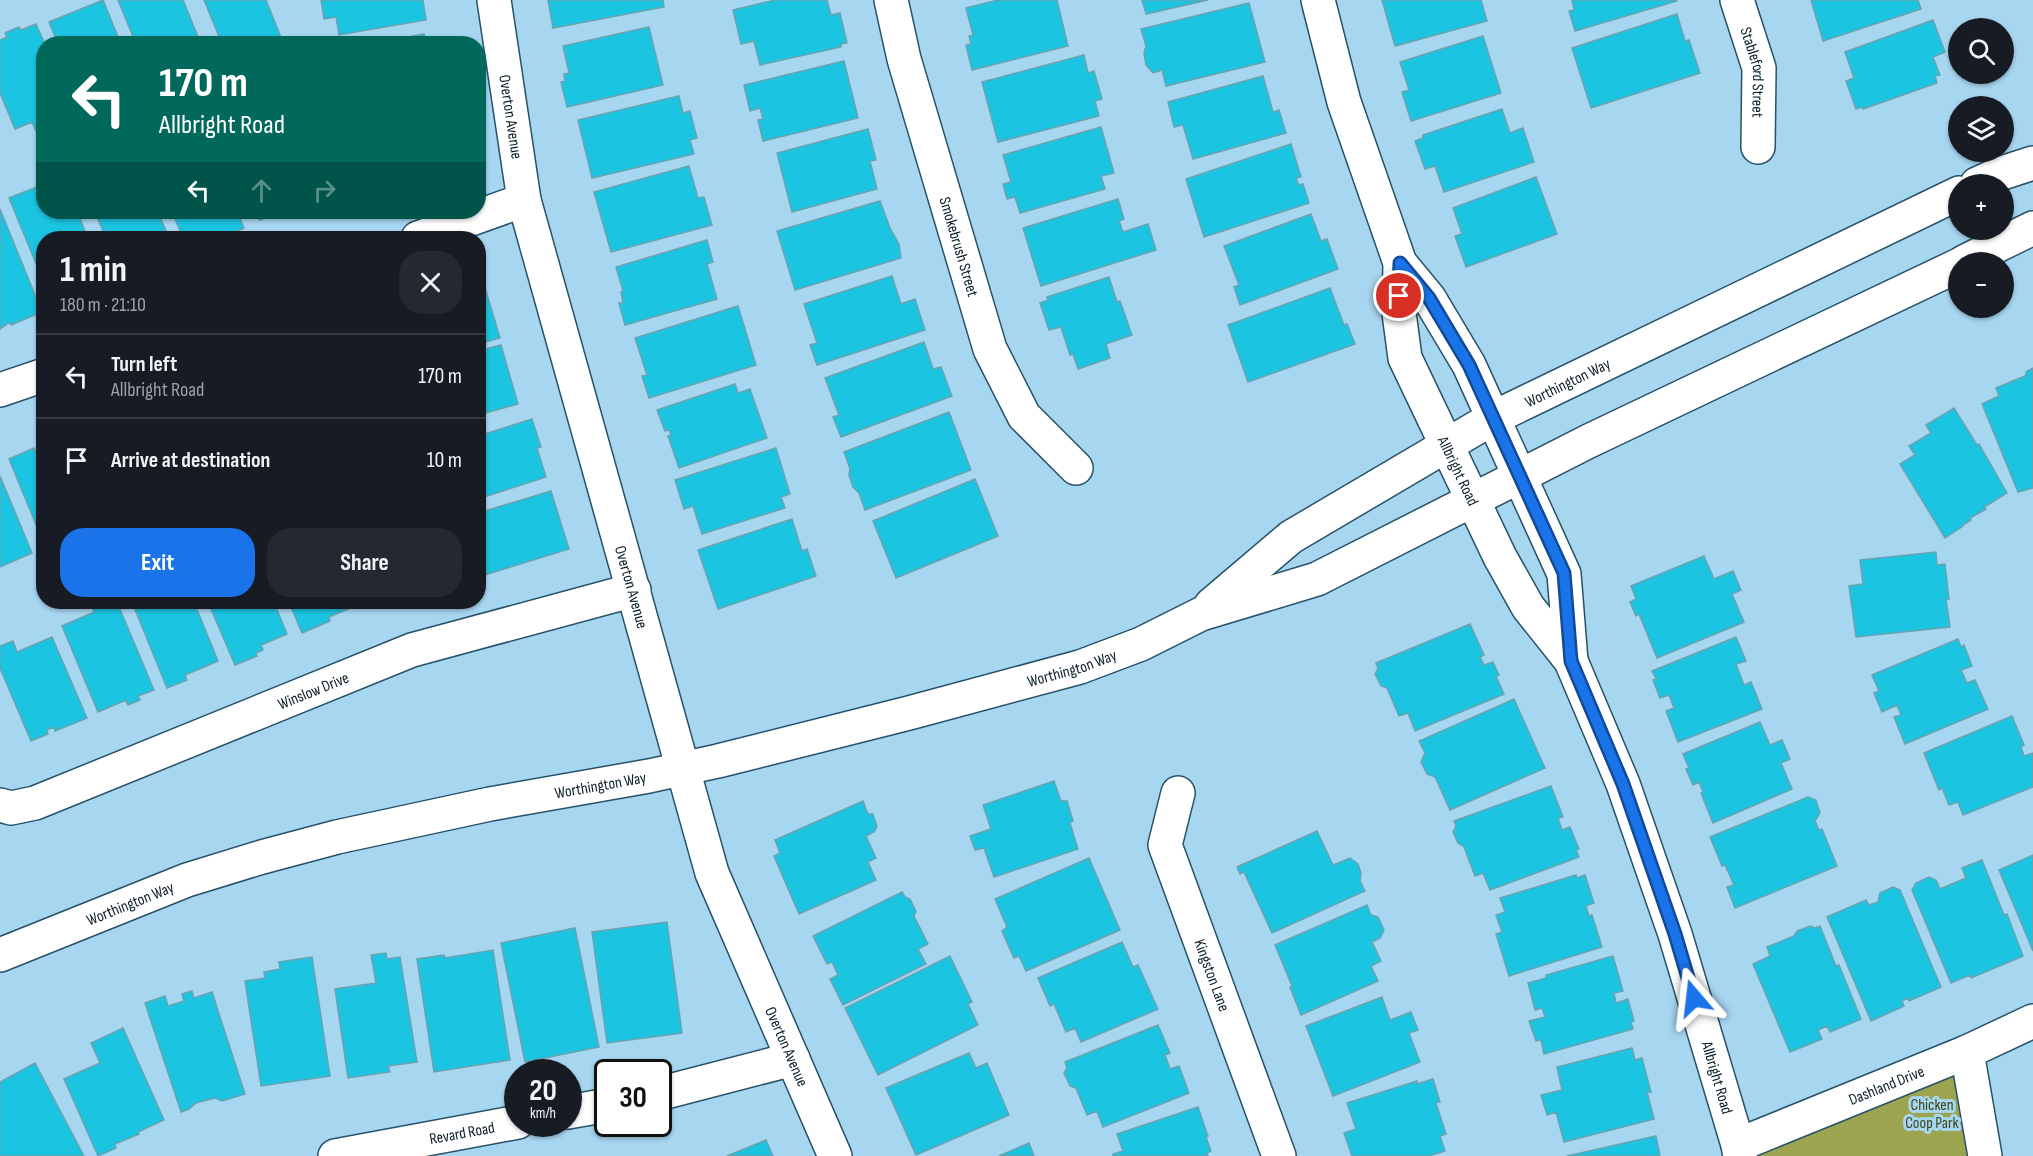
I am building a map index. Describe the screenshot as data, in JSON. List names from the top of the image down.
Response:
{
  "streets": {
    "street": [
      "Stableford Street",
      "Overton Avenue",
      "Smokebrush Street",
      "Worthington Way",
      "Allbright Road",
      "Winslow Drive",
      "Kingston Lane",
      "Dashland Drive",
      "Revard Road"
    ]
  },
  "crossings": [
    ["Overton Avenue", "Worthington Way"],
    ["Overton Avenue", "Winslow Drive"],
    ["Worthington Way", "Allbright Road"],
    ["Allbright Road", "Dashland Drive"]
  ],
  "parks": ["Chicken Coop Park"],
  "page": {
    "map_buttons": ["+", "−"],
    "turn": ["170 m", "Allbright Road"],
    "heading": ["1 min", "180 m · 21:10"],
    "list": [
      {
        "name": "Turn left",
        "note": "Allbright Road",
        "value": "170 m"
      },
      {
        "name": "Arrive at destination",
        "value": "10 m"
      }
    ],
    "buttons": ["Exit", "Share"],
    "speed": "20 km/h",
    "limit": "30"
  }
}
